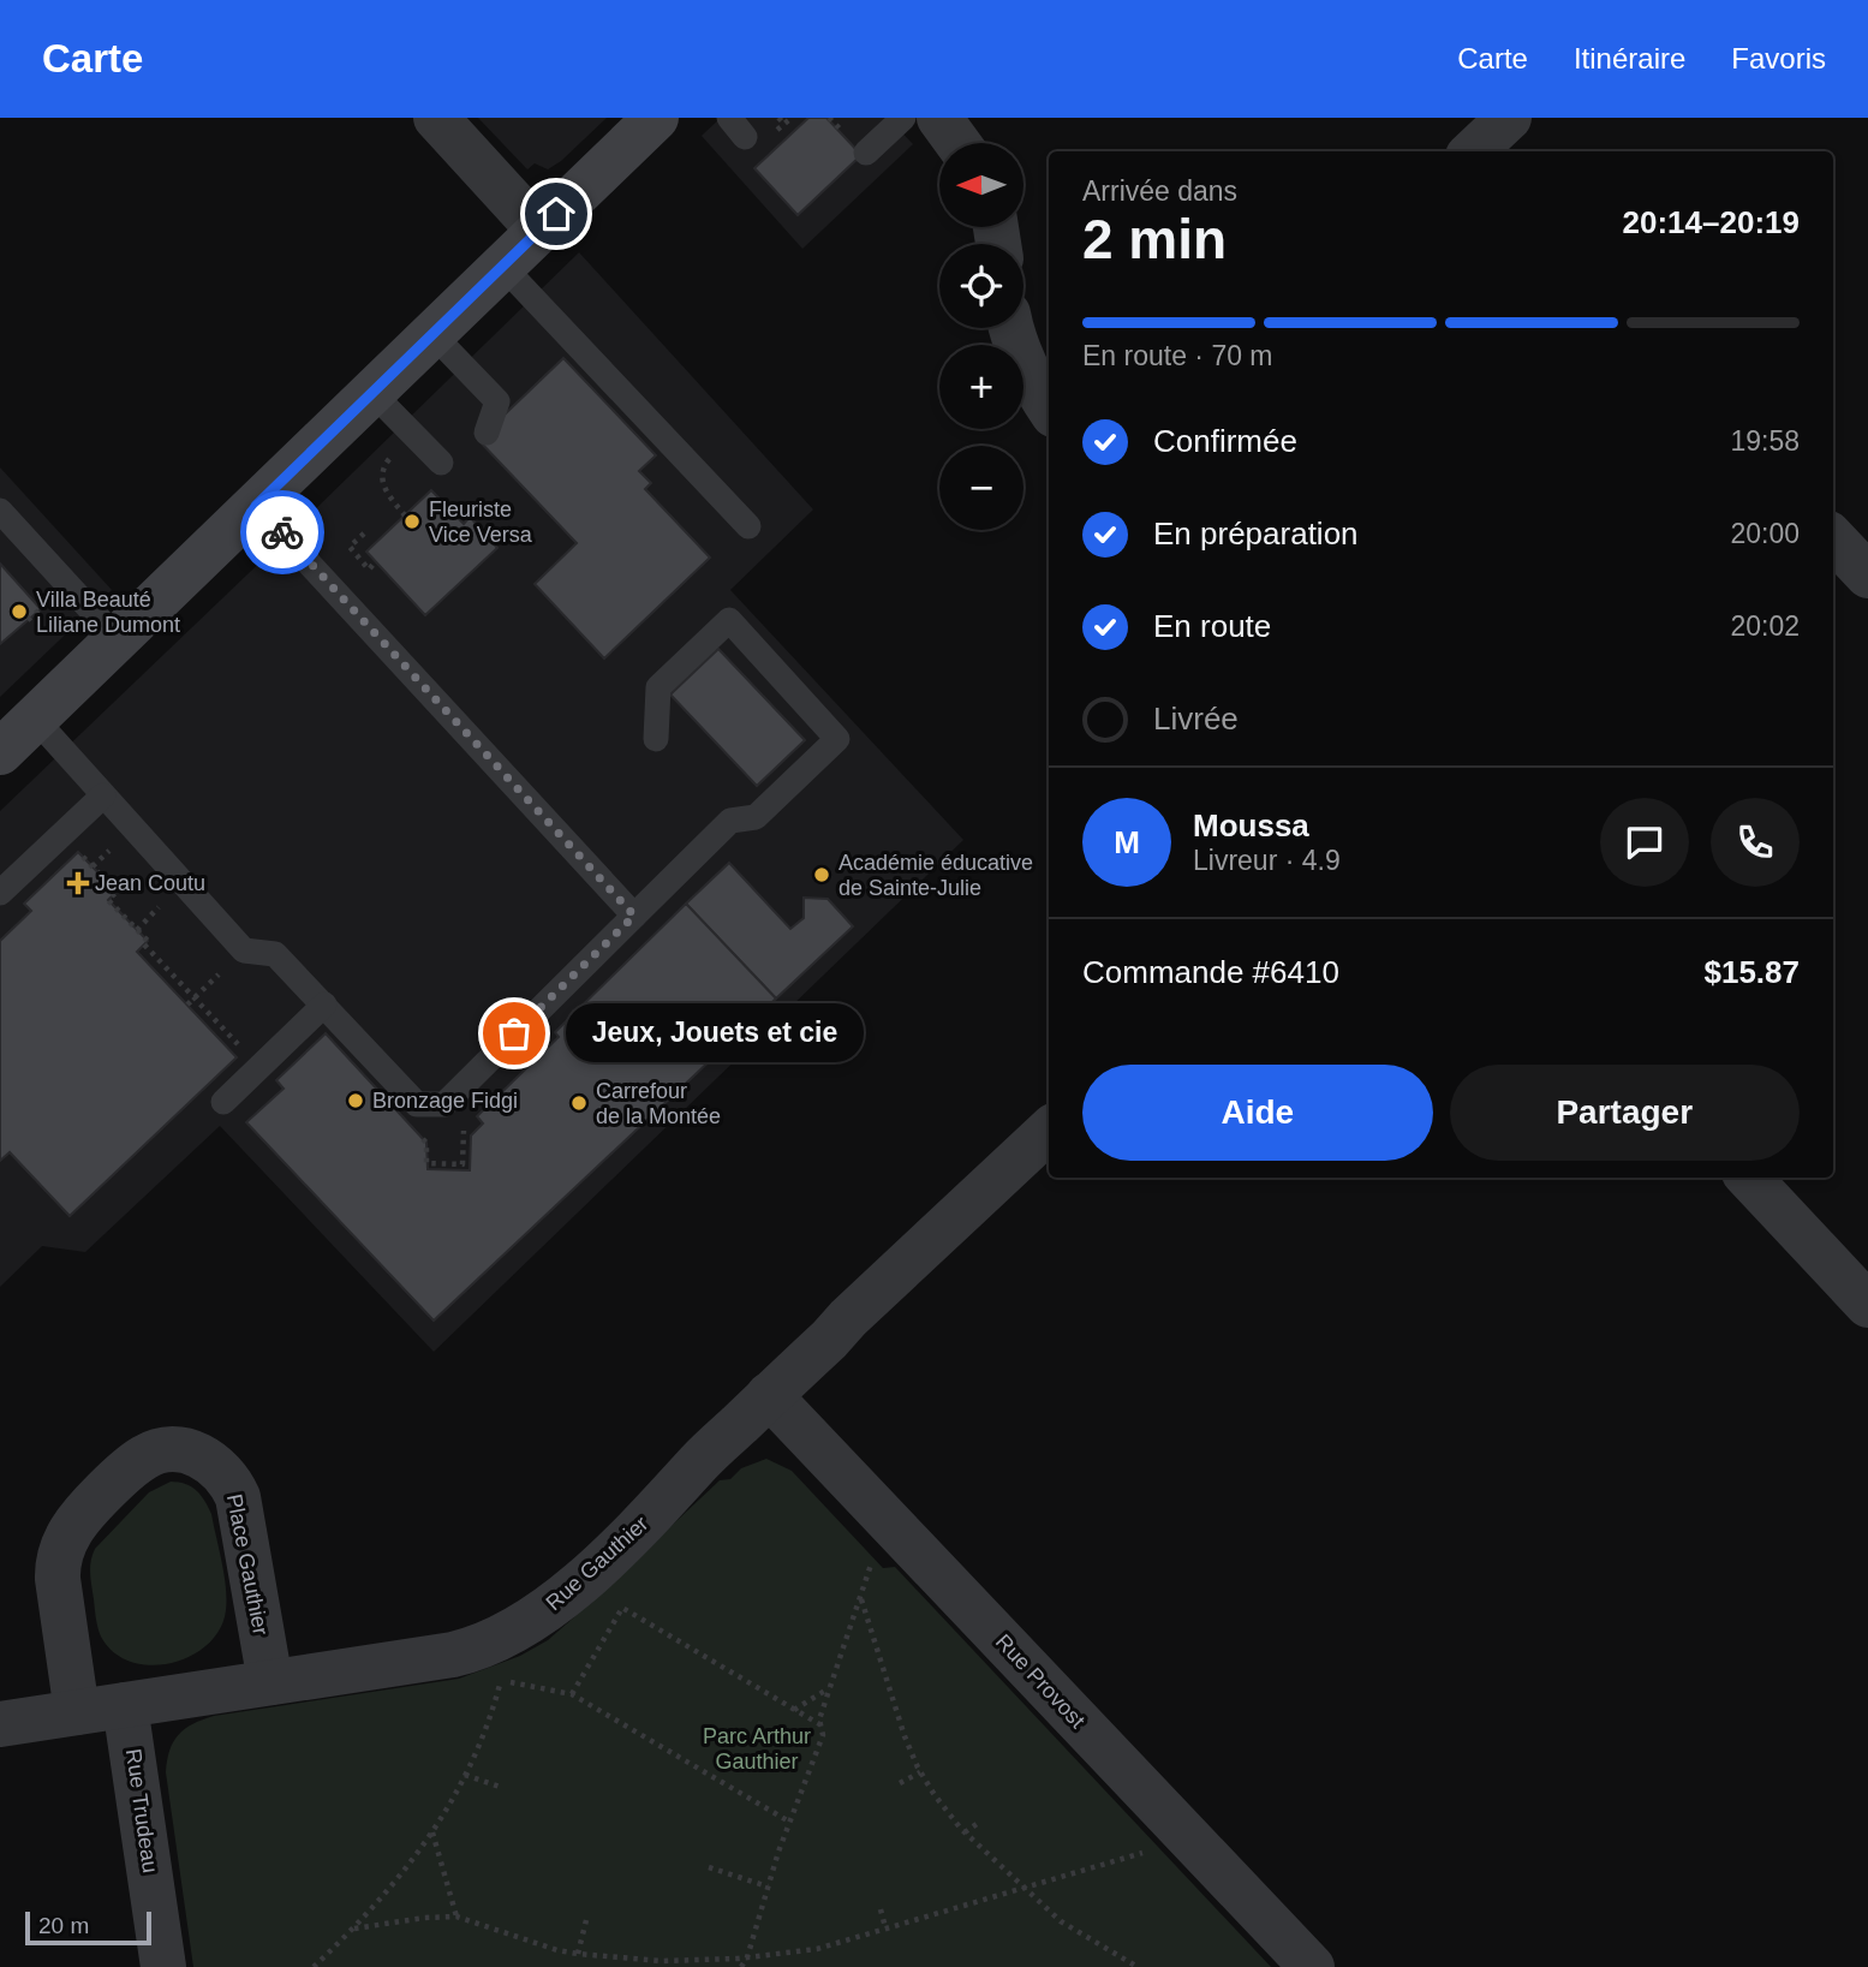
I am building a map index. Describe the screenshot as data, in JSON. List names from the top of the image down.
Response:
{
  "streets": {
    "street": [
      "Rue Gauthier",
      "Place Gauthier",
      "Rue Provost",
      "Rue Trudeau"
    ]
  },
  "crossings": [
    ["Rue Gauthier", "Place Gauthier"],
    ["Rue Gauthier", "Rue Provost"],
    ["Rue Gauthier", "Rue Trudeau"]
  ],
  "parks": ["Parc Arthur Gauthier"],
  "places": {
    "other": [
      "Fleuriste Vice Versa",
      "Villa Beauté Liliane Dumont",
      "Académie éducative de Sainte-Julie",
      "Jeux, Jouets et cie",
      "Bronzage Fidgi",
      "Carrefour de la Montée"
    ],
    "health": ["Jean Coutu"]
  },
  "scale_bar": "20 m",
  "north": "left",
  "page": {
    "header": "Carte",
    "nav": ["Carte", "Itinéraire", "Favoris"],
    "map_buttons": ["+", "−"],
    "heading": ["2 min", "Arrivée dans", "20:14–20:19"],
    "panel": [
      "Moussa",
      "Livreur · 4.9",
      "Commande #6410",
      "$15.87"
    ],
    "bar": "En route · 70 m",
    "list": [
      ["Confirmée", "19:58"],
      ["En préparation", "20:00"],
      ["En route", "20:02"],
      "Livrée"
    ],
    "round": "M",
    "bubble": "Jeux, Jouets et cie",
    "buttons": ["Aide", "Partager"],
    "scale": "20 m"
  }
}
